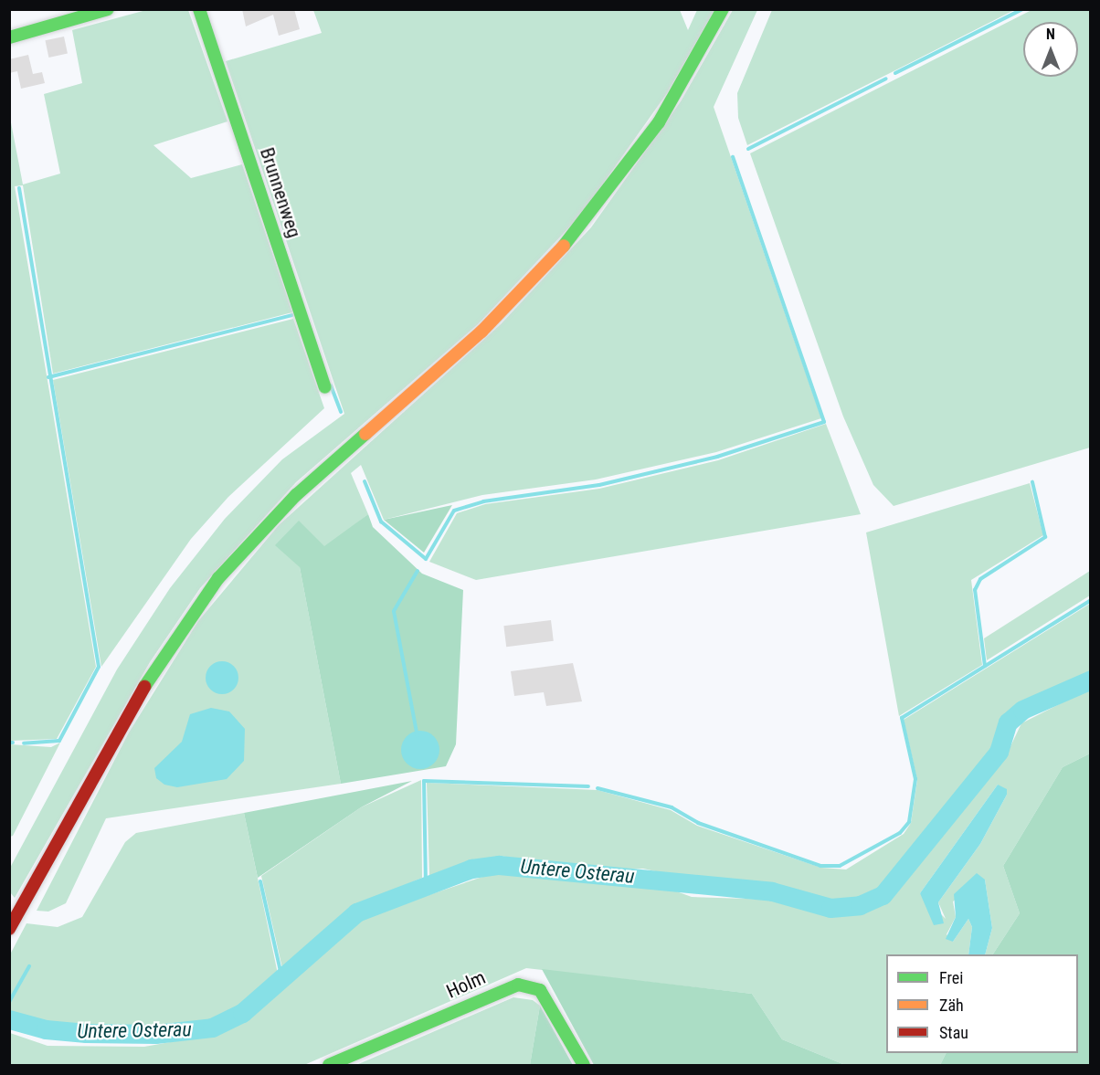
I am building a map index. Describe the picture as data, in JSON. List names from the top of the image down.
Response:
{
  "streets": {
    "main road": ["Brunnenweg", "Holm"]
  },
  "water": ["Untere Osterau"],
  "legend": ["Frei", "Zäh", "Stau"],
  "north": "top"
}
